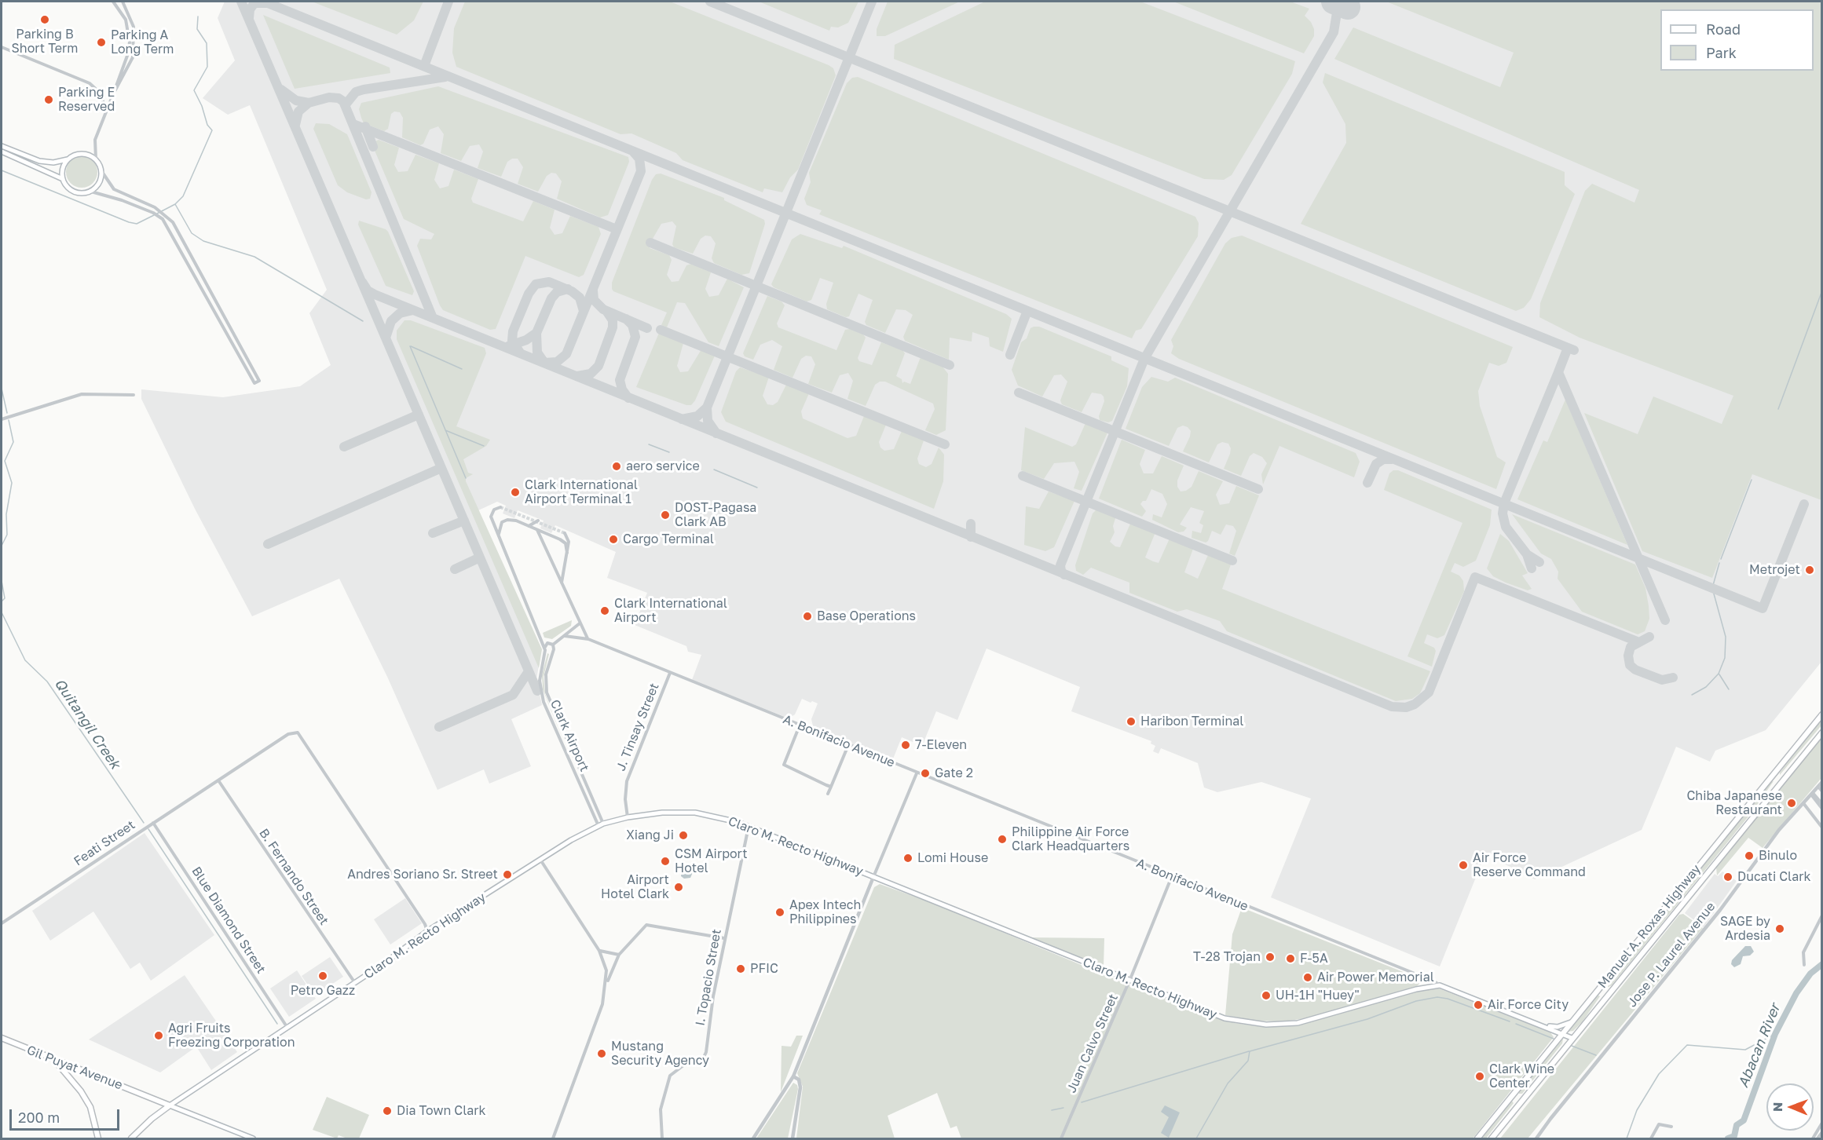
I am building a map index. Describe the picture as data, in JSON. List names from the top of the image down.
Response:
{
  "streets": {
    "main road": [
      "A. Bonifacio Avenue",
      "Claro M. Recto Highway",
      "Manuel A. Roxas Highway",
      "Gil Puyat Avenue"
    ],
    "street": [
      "J. Tinsay Street",
      "Clark Airport",
      "Feati Street",
      "B. Fernando Street",
      "Blue Diamond Street",
      "Jose P. Laurel Avenue",
      "I. Topacio Street",
      "Juan Calvo Street"
    ]
  },
  "crossings": [
    ["J. Tinsay Street", "A. Bonifacio Avenue"],
    ["J. Tinsay Street", "Claro M. Recto Highway"],
    ["Clark Airport", "Claro M. Recto Highway"],
    ["A. Bonifacio Avenue", "Claro M. Recto Highway"],
    ["A. Bonifacio Avenue", "Manuel A. Roxas Highway"],
    ["A. Bonifacio Avenue", "Juan Calvo Street"],
    ["Feati Street", "Claro M. Recto Highway"],
    ["Feati Street", "B. Fernando Street"],
    ["Feati Street", "Blue Diamond Street"],
    ["Claro M. Recto Highway", "B. Fernando Street"],
    ["Claro M. Recto Highway", "Blue Diamond Street"],
    ["Claro M. Recto Highway", "I. Topacio Street"],
    ["Claro M. Recto Highway", "Juan Calvo Street"],
    ["Claro M. Recto Highway", "Gil Puyat Avenue"]
  ],
  "water": ["Quitangil Creek", "Abacan River"],
  "places": [
    "Parking B Short Term",
    "Parking A Long Term",
    "Parking E Reserved",
    "aero service",
    "Clark International Airport Terminal 1",
    "DOST-Pagasa Clark AB",
    "Cargo Terminal",
    "Metrojet",
    "Clark International Airport",
    "Base Operations",
    "Haribon Terminal",
    "7-Eleven",
    "Gate 2",
    "Chiba Japanese Restaurant",
    "Xiang Ji",
    "Philippine Air Force Clark Headquarters",
    "Binulo",
    "Lomi House",
    "CSM Airport Hotel",
    "Air Force Reserve Command",
    "Andres Soriano Sr. Street",
    "Ducati Clark",
    "Airport Hotel Clark",
    "Apex Intech Philippines",
    "SAGE by Ardesia",
    "T-28 Trojan",
    "F-5A",
    "PFIC",
    "Petro Gazz",
    "Air Power Memorial",
    "UH-1H \"Huey\"",
    "Air Force City",
    "Agri Fruits Freezing Corporation",
    "Mustang Security Agency",
    "Clark Wine Center",
    "Dia Town Clark"
  ],
  "legend": ["Road", "Park"],
  "scale_bar": "200 m",
  "north": "left"
}
